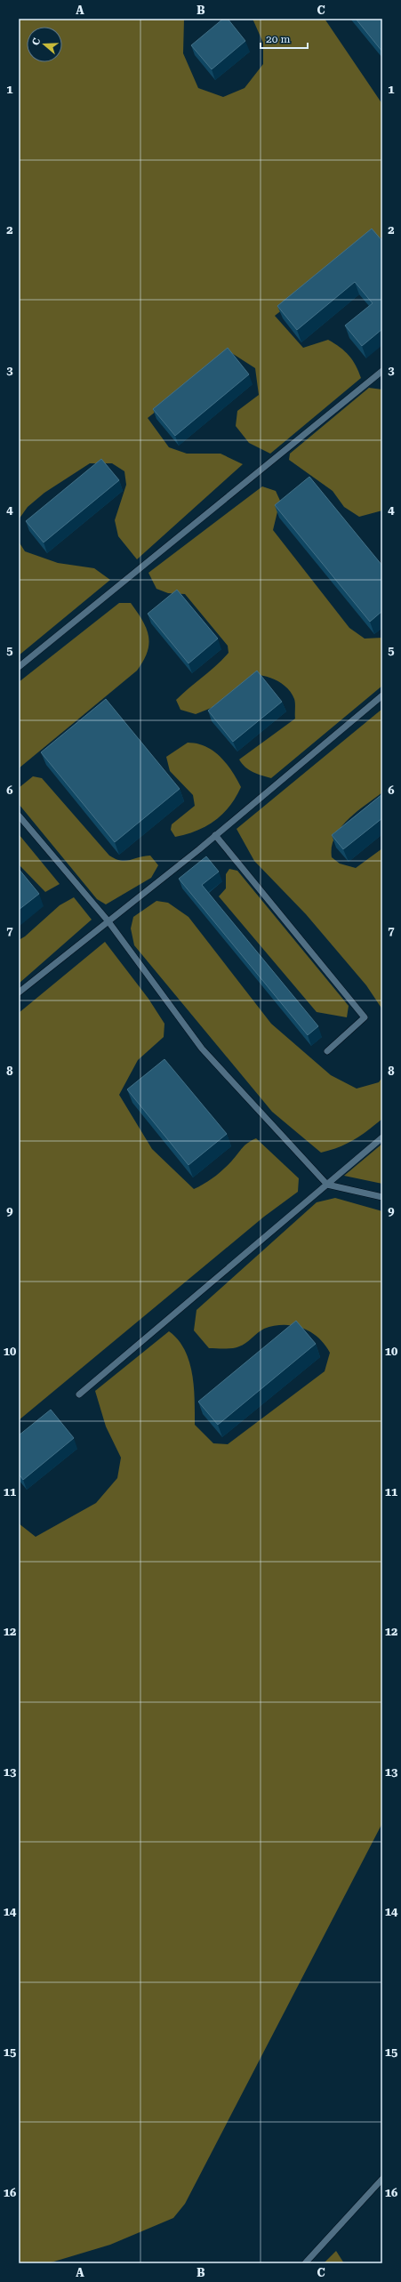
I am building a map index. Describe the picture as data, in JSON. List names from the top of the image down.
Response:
{
  "scale_bar": "20 m",
  "north": "left",
  "grid": {
    "columns": ["A", "B", "C"],
    "rows": [
      "1",
      "2",
      "3",
      "4",
      "5",
      "6",
      "7",
      "8",
      "9",
      "10",
      "11",
      "12",
      "13",
      "14",
      "15",
      "16"
    ]
  }
}
